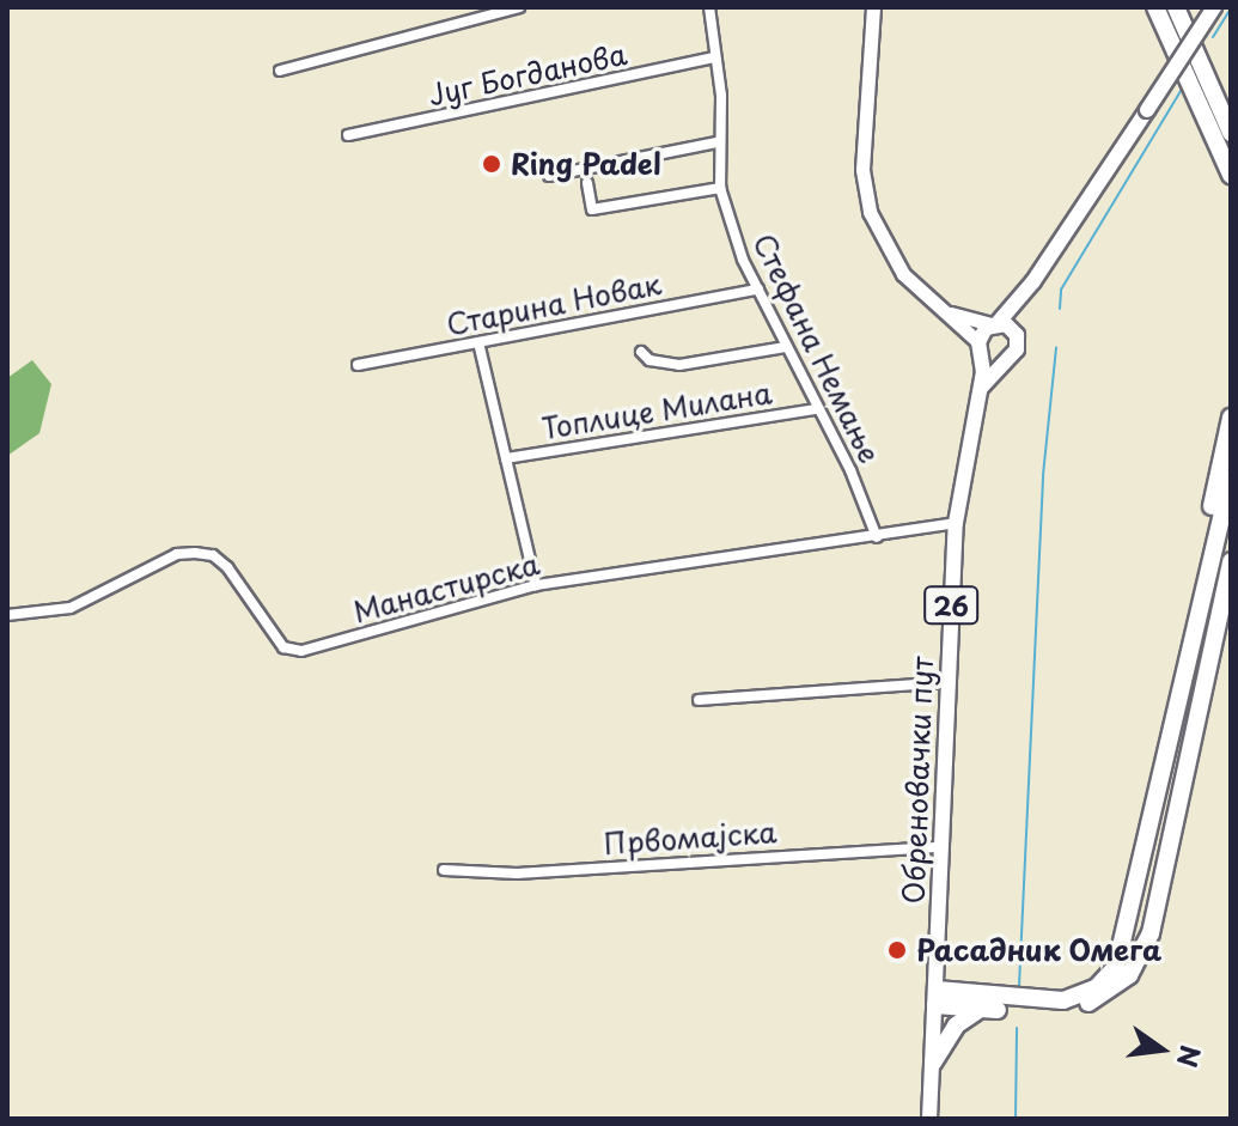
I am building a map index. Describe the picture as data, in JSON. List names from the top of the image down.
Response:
{
  "streets": {
    "main road": ["26", "Обреновачки пут"],
    "street": [
      "Југ Богданова",
      "Старина Новак",
      "Стефана Немање",
      "Топлице Милана",
      "Манастирска",
      "Првомајска"
    ]
  },
  "crossings": [
    ["Југ Богданова", "Стефана Немање"],
    ["Старина Новак", "Стефана Немање"],
    ["Стефана Немање", "Топлице Милана"],
    ["Стефана Немање", "Манастирска"],
    ["Манастирска", "Обреновачки пут"],
    ["Обреновачки пут", "Првомајска"]
  ],
  "places": ["Ring Padel", "Расадник Омега"],
  "north": "right"
}
